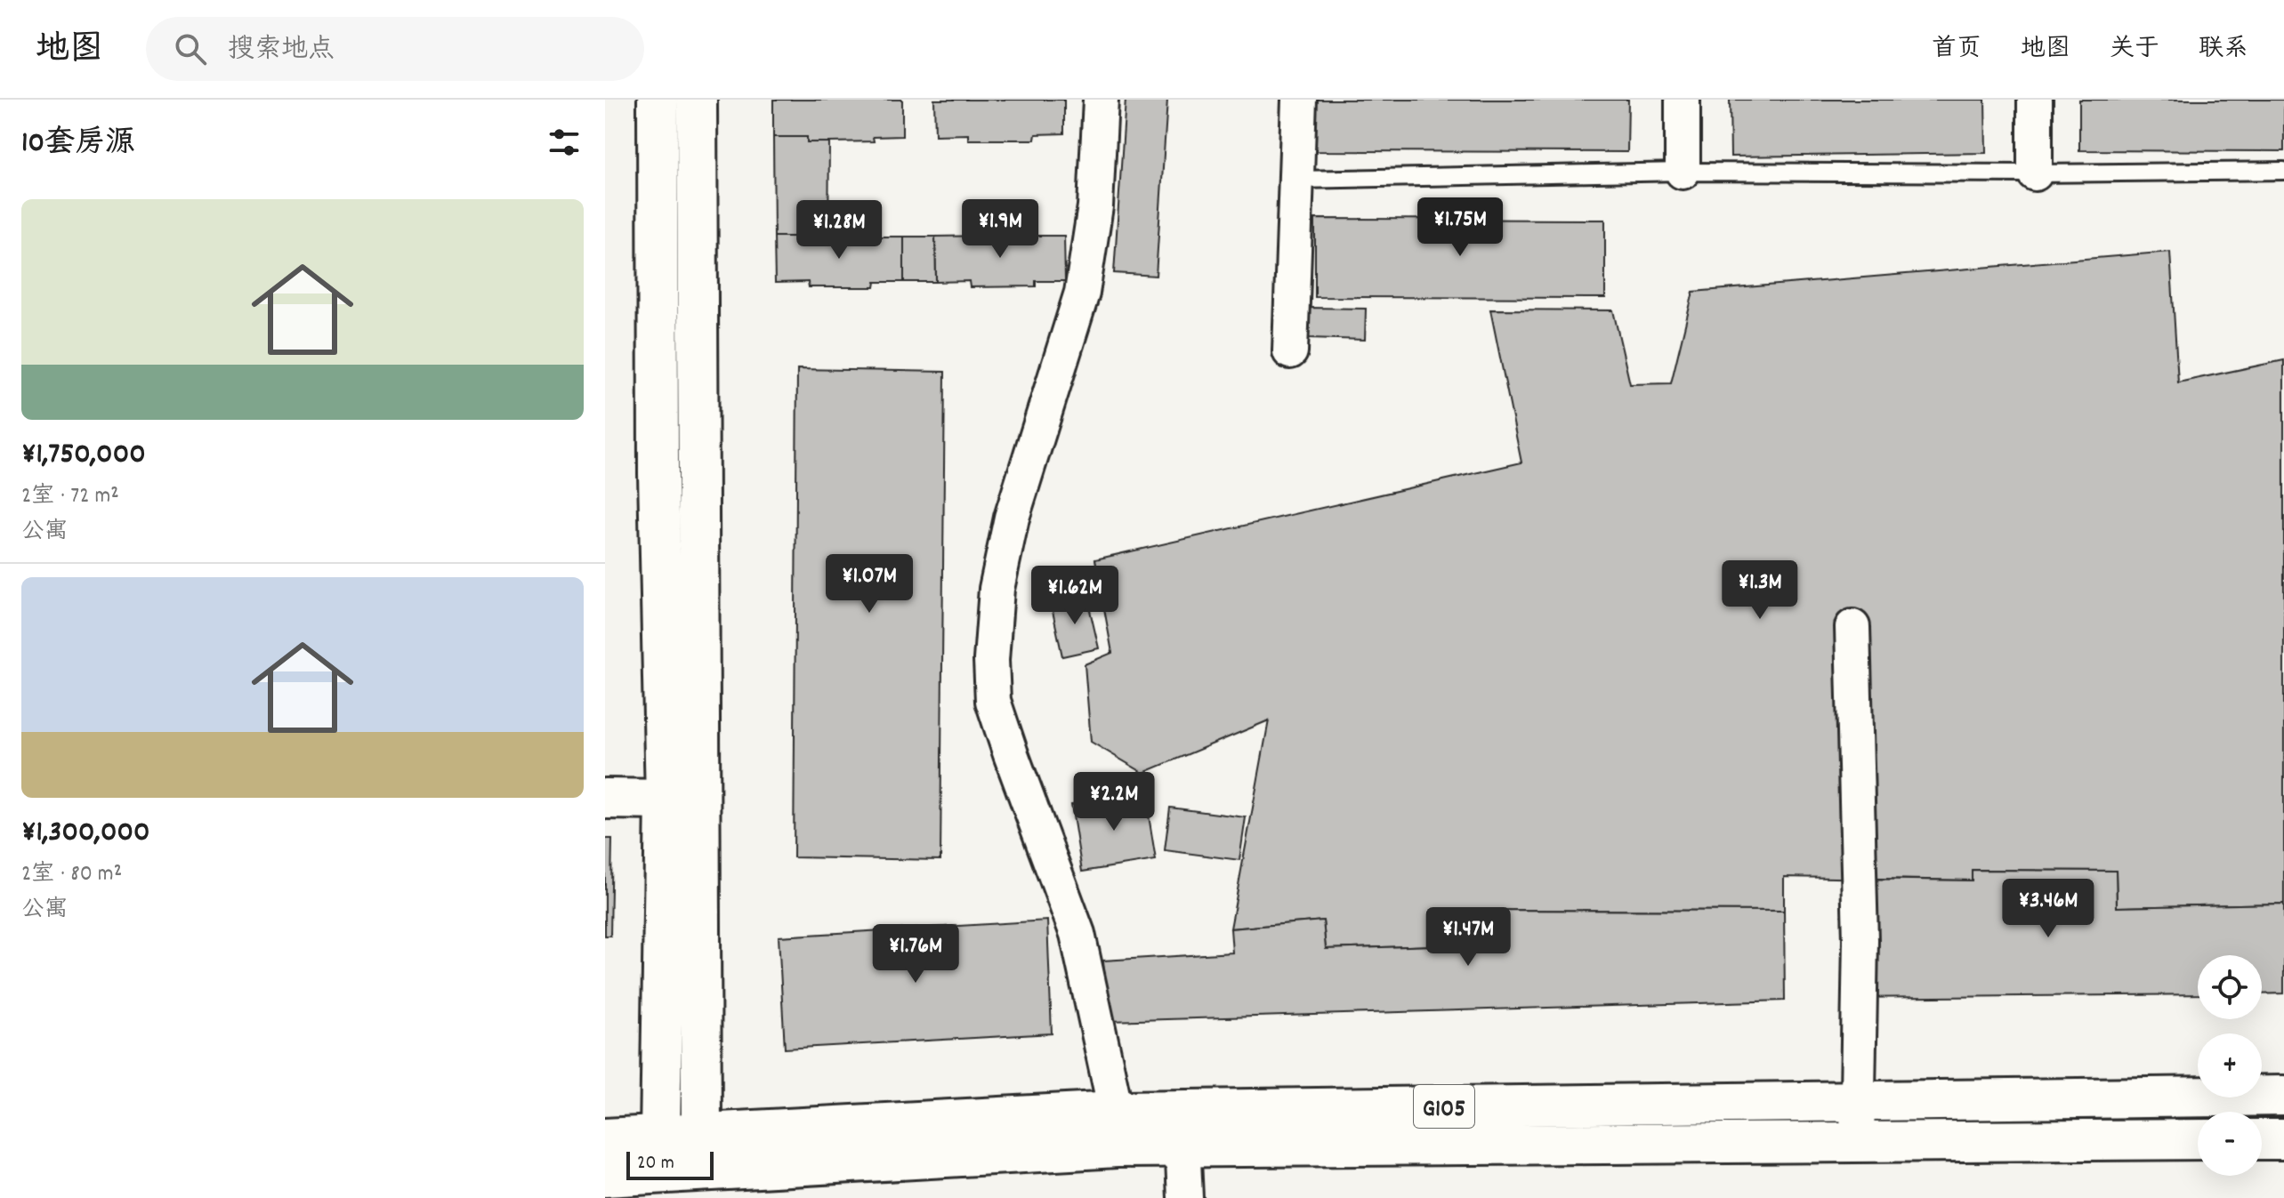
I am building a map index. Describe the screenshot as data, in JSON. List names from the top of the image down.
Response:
{
  "streets": {
    "main road": ["G105"]
  },
  "scale_bar": "20 m",
  "page": {
    "header": "地图",
    "search": "搜索地点",
    "nav": [
      "首页",
      "地图",
      "关于",
      "联系"
    ],
    "heading": "10套房源",
    "list": [
      {
        "name": "¥1,750,000",
        "note": "2室 · 72 m² · 公寓"
      },
      {
        "name": "¥1,300,000",
        "note": "2室 · 80 m² · 公寓"
      }
    ],
    "price": [
      "¥1.75M",
      "¥1.9M",
      "¥1.28M",
      "¥1.07M",
      "¥1.3M",
      "¥1.62M",
      "¥2.2M",
      "¥3.46M",
      "¥1.47M",
      "¥1.76M"
    ],
    "map_buttons": ["+", "−"],
    "scale": "20 m"
  }
}
